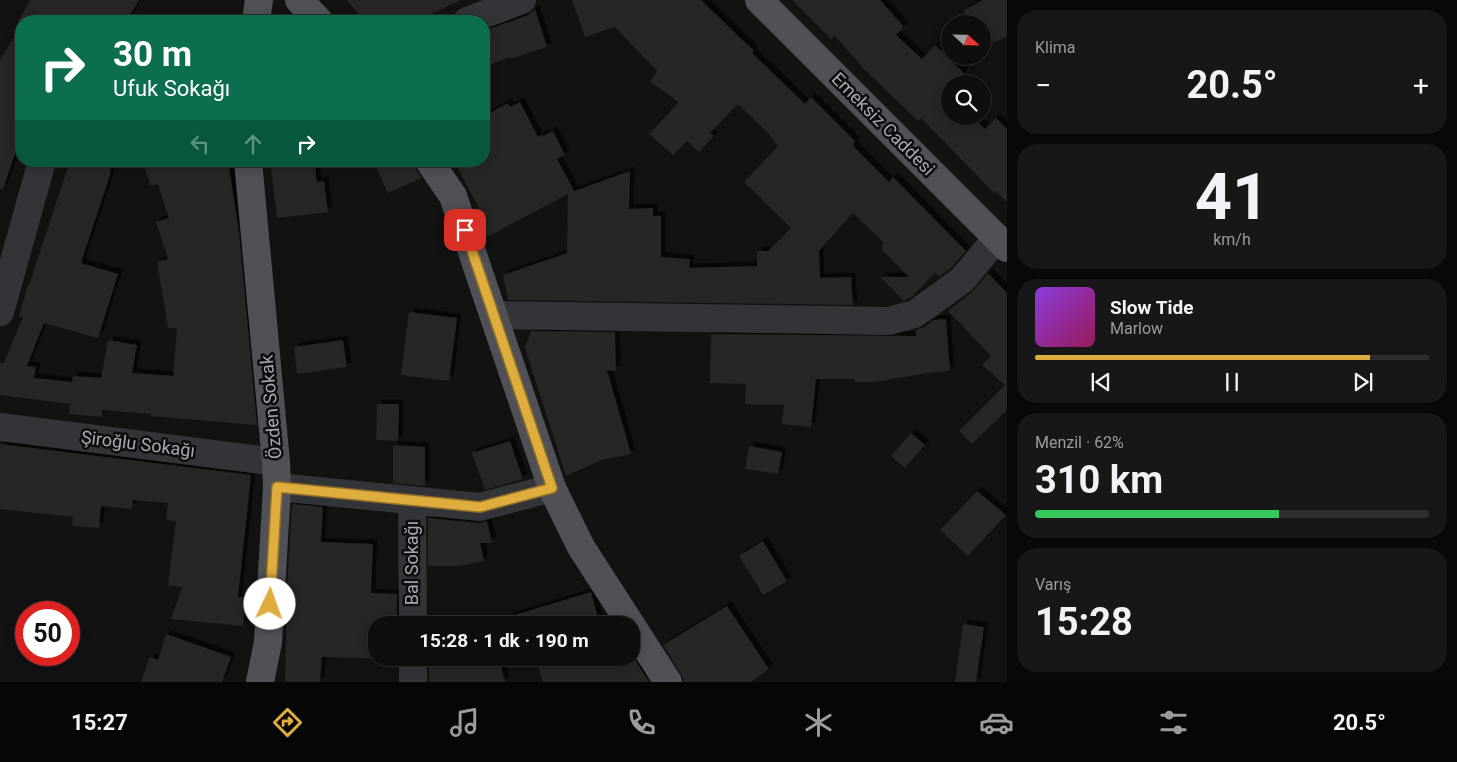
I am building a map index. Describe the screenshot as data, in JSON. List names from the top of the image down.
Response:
{
  "streets": {
    "main road": ["Emeksiz Caddesi", "Özden Sokak"],
    "street": ["Şiroğlu Sokağı", "Bal Sokağı"]
  },
  "crossings": [
    ["Özden Sokak", "Şiroğlu Sokağı"],
    ["Şiroğlu Sokağı", "Bal Sokağı"]
  ],
  "north": "right",
  "page": {
    "tile": [
      "Klima",
      ["41", "km/h"],
      ["Menzil · 62%", "310 km"],
      ["Varış", "15:28"]
    ],
    "turn": ["30 m", "Ufuk Sokağı"],
    "heat": ["−", "20.5°", "+"],
    "song": ["Slow Tide", "Marlow"],
    "limit": "50",
    "trip": "15:28 · 1 dk · 190 m",
    "tabs": ["15:27", "20.5°"]
  }
}
